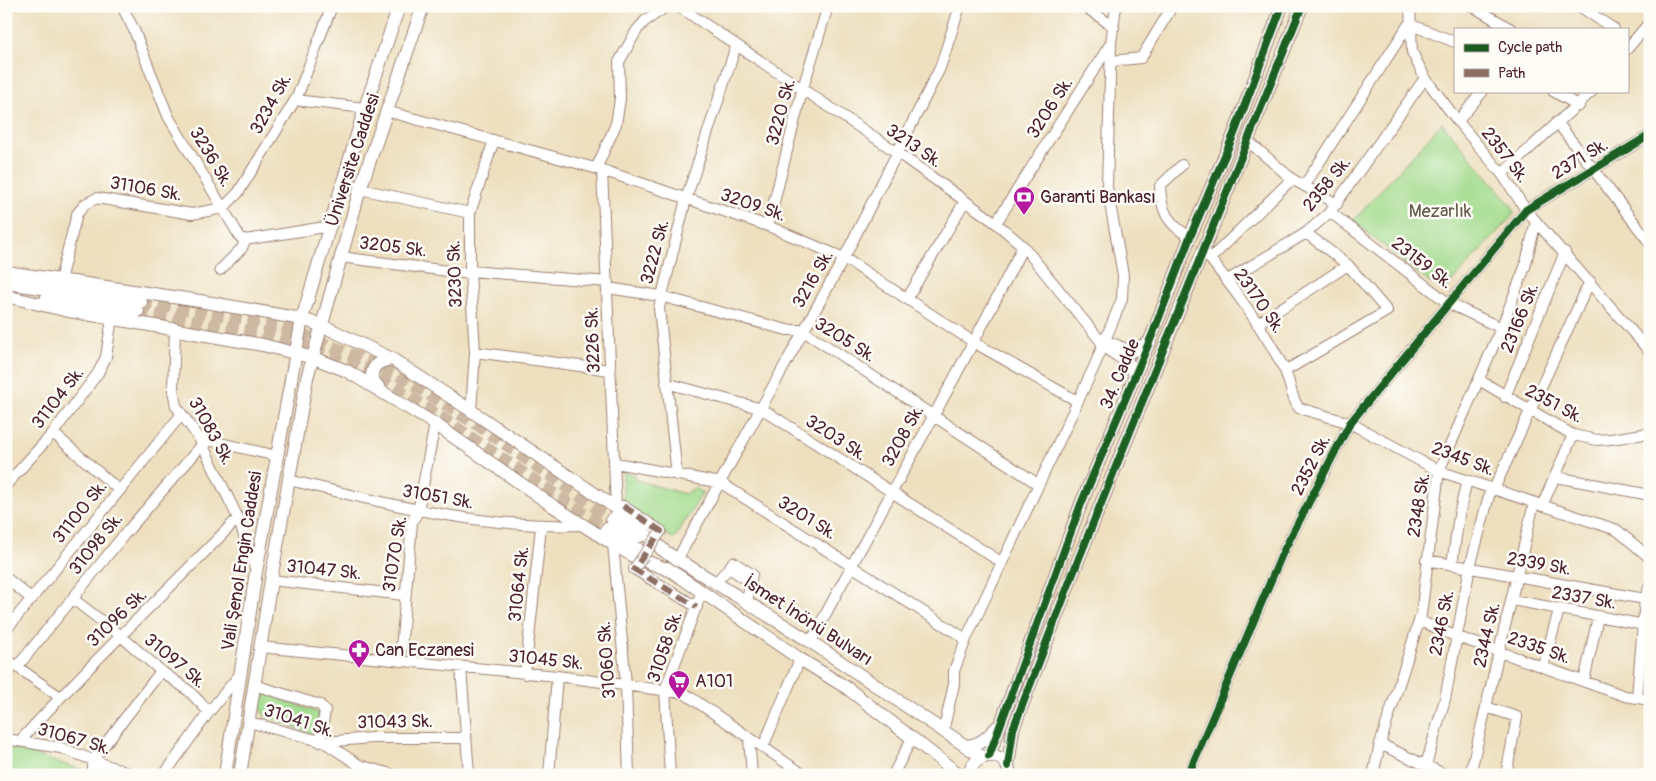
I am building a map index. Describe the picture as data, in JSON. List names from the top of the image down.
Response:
{
  "streets": {
    "main road": [
      "Üniversite Caddesi",
      "34. Cadde",
      "Vali Şenol Engin Caddesi",
      "İsmet İnönü Bulvarı"
    ],
    "street": [
      "3234 Sk.",
      "3206 Sk.",
      "3220 Sk.",
      "3213 Sk.",
      "2357 Sk.",
      "3236 Sk.",
      "2371 Sk.",
      "2358 Sk.",
      "31106 Sk.",
      "3209 Sk.",
      "3205 Sk.",
      "3222 Sk.",
      "23159 Sk.",
      "3230 Sk.",
      "3216 Sk.",
      "23170 Sk.",
      "23166 Sk.",
      "3226 Sk.",
      "31104 Sk.",
      "2351 Sk.",
      "31083 Sk.",
      "3208 Sk.",
      "3203 Sk.",
      "2345 Sk.",
      "2352 Sk.",
      "31051 Sk.",
      "2348 Sk.",
      "31100 Sk.",
      "3201 Sk.",
      "31098 Sk.",
      "31070 Sk.",
      "2339 Sk.",
      "31047 Sk.",
      "31064 Sk.",
      "2337 Sk.",
      "31096 Sk.",
      "2346 Sk.",
      "2344 Sk.",
      "31058 Sk.",
      "2335 Sk.",
      "31045 Sk.",
      "31060 Sk.",
      "31097 Sk.",
      "31041 Sk.",
      "31043 Sk.",
      "31067 Sk."
    ]
  },
  "crossings": [
    ["3234 Sk.", "3236 Sk."],
    ["3234 Sk.", "31106 Sk."],
    ["3206 Sk.", "3213 Sk."],
    ["3220 Sk.", "3213 Sk."],
    ["3220 Sk.", "3209 Sk."],
    ["3213 Sk.", "3222 Sk."],
    ["3213 Sk.", "3216 Sk."],
    ["3213 Sk.", "3208 Sk."],
    ["2357 Sk.", "2371 Sk."],
    ["2357 Sk.", "2358 Sk."],
    ["2357 Sk.", "23166 Sk."],
    ["2357 Sk.", "2352 Sk."],
    ["2357 Sk.", "2348 Sk."],
    ["2357 Sk.", "2346 Sk."],
    ["3236 Sk.", "31106 Sk."],
    ["2371 Sk.", "2352 Sk."],
    ["Üniversite Caddesi", "3209 Sk."],
    ["Üniversite Caddesi", "3205 Sk."],
    ["Üniversite Caddesi", "Vali Şenol Engin Caddesi"],
    ["2358 Sk.", "23159 Sk."],
    ["2358 Sk.", "23170 Sk."],
    ["3209 Sk.", "3222 Sk."],
    ["3209 Sk.", "3230 Sk."],
    ["3209 Sk.", "3216 Sk."],
    ["3209 Sk.", "3226 Sk."],
    ["3209 Sk.", "3208 Sk."],
    ["3205 Sk.", "3222 Sk."],
    ["3205 Sk.", "3230 Sk."],
    ["3205 Sk.", "3216 Sk."],
    ["3205 Sk.", "3226 Sk."],
    ["3205 Sk.", "3208 Sk."],
    ["3222 Sk.", "3203 Sk."],
    ["3222 Sk.", "3201 Sk."],
    ["23159 Sk.", "2352 Sk."],
    ["23159 Sk.", "2348 Sk."],
    ["3216 Sk.", "3203 Sk."],
    ["3216 Sk.", "3201 Sk."],
    ["3216 Sk.", "İsmet İnönü Bulvarı"],
    ["23170 Sk.", "34. Cadde"],
    ["23170 Sk.", "2345 Sk."],
    ["23166 Sk.", "2351 Sk."],
    ["3226 Sk.", "3201 Sk."],
    ["3226 Sk.", "İsmet İnönü Bulvarı"],
    ["34. Cadde", "İsmet İnönü Bulvarı"],
    ["2351 Sk.", "2348 Sk."],
    ["2351 Sk.", "2346 Sk."],
    ["2351 Sk.", "2344 Sk."],
    ["31083 Sk.", "31100 Sk."],
    ["31083 Sk.", "31098 Sk."],
    ["31083 Sk.", "Vali Şenol Engin Caddesi"],
    ["31083 Sk.", "31096 Sk."],
    ["3208 Sk.", "3203 Sk."],
    ["3208 Sk.", "3201 Sk."],
    ["3208 Sk.", "İsmet İnönü Bulvarı"],
    ["2345 Sk.", "2352 Sk."],
    ["2345 Sk.", "2348 Sk."],
    ["2345 Sk.", "2346 Sk."],
    ["2345 Sk.", "2344 Sk."],
    ["31051 Sk.", "31070 Sk."],
    ["31051 Sk.", "Vali Şenol Engin Caddesi"],
    ["31051 Sk.", "31064 Sk."],
    ["2348 Sk.", "2339 Sk."],
    ["2348 Sk.", "2335 Sk."],
    ["31098 Sk.", "31097 Sk."],
    ["31070 Sk.", "31047 Sk."],
    ["31070 Sk.", "31045 Sk."],
    ["Vali Şenol Engin Caddesi", "31047 Sk."],
    ["Vali Şenol Engin Caddesi", "31045 Sk."],
    ["Vali Şenol Engin Caddesi", "31041 Sk."],
    ["2339 Sk.", "2346 Sk."],
    ["2339 Sk.", "2344 Sk."],
    ["31064 Sk.", "31045 Sk."],
    ["2337 Sk.", "2344 Sk."],
    ["31096 Sk.", "31097 Sk."],
    ["31096 Sk.", "31067 Sk."],
    ["İsmet İnönü Bulvarı", "31058 Sk."],
    ["2346 Sk.", "2335 Sk."],
    ["2344 Sk.", "2335 Sk."],
    ["31058 Sk.", "31045 Sk."],
    ["31045 Sk.", "31060 Sk."],
    ["31041 Sk.", "31043 Sk."]
  ],
  "parks": ["Mezarlık"],
  "places": {
    "bank": ["Garanti Bankası"],
    "pharmacy": ["Can Eczanesi"],
    "supermarket": ["A101"]
  },
  "legend": ["Cycle path", "Path"]
}
